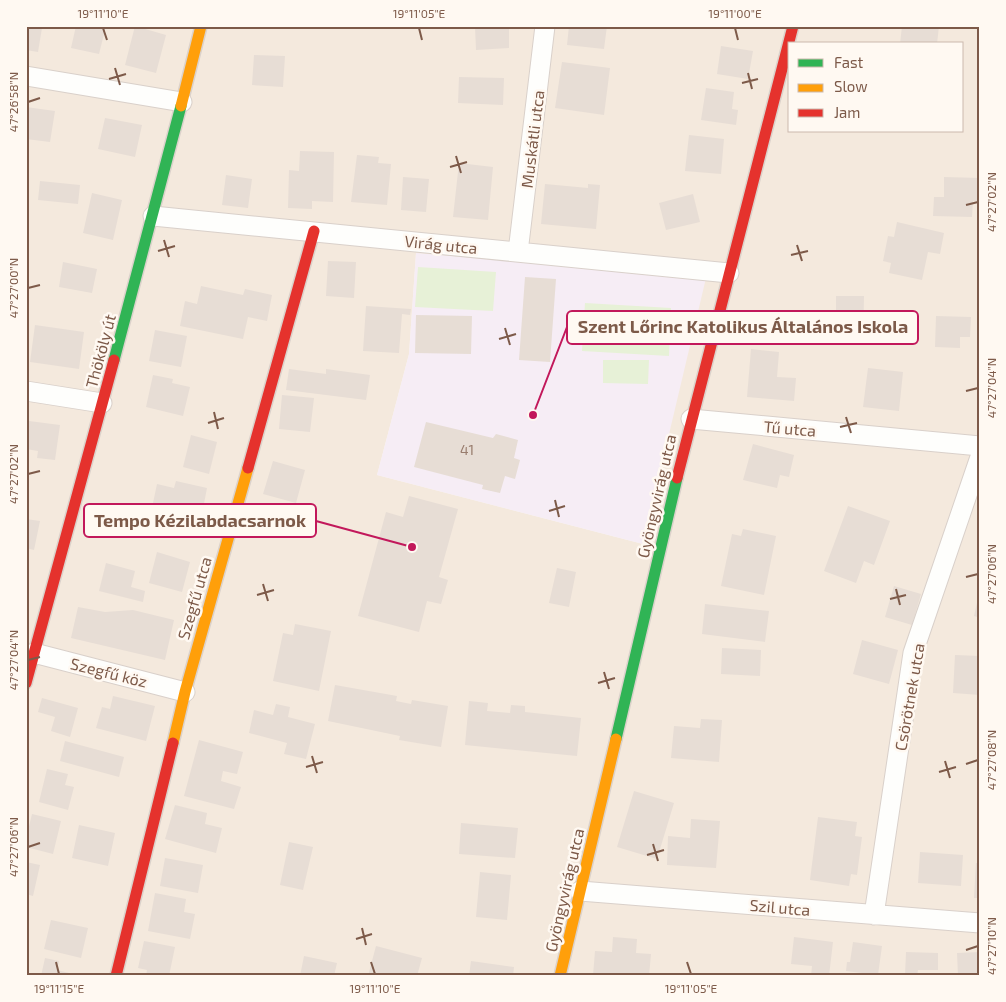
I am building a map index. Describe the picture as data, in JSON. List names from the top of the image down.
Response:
{
  "streets": {
    "street": [
      "Muskátli utca",
      "Virág utca",
      "Thököly út",
      "Tű utca",
      "Gyöngyvirág utca",
      "Szegfű utca",
      "Szegfű köz",
      "Csörötnek utca",
      "Szil utca"
    ]
  },
  "crossings": [
    ["Muskátli utca", "Virág utca"],
    ["Virág utca", "Thököly út"],
    ["Virág utca", "Gyöngyvirág utca"],
    ["Virág utca", "Szegfű utca"],
    ["Thököly út", "Szegfű köz"],
    ["Tű utca", "Gyöngyvirág utca"],
    ["Gyöngyvirág utca", "Szil utca"],
    ["Szegfű utca", "Szegfű köz"],
    ["Csörötnek utca", "Szil utca"]
  ],
  "places": ["Szent Lőrinc Katolikus Általános Iskola", "Tempo Kézilabdacsarnok"],
  "house_numbers": ["41"],
  "legend": ["Fast", "Slow", "Jam"],
  "coordinates": [
    "19°11'10\"E",
    "19°11'05\"E",
    "19°11'00\"E",
    "47°26'58\"N",
    "47°27'02\"N",
    "47°27'00\"N",
    "47°27'04\"N",
    "47°27'06\"N",
    "47°27'08\"N",
    "47°27'10\"N",
    "19°11'15\"E"
  ]
}
